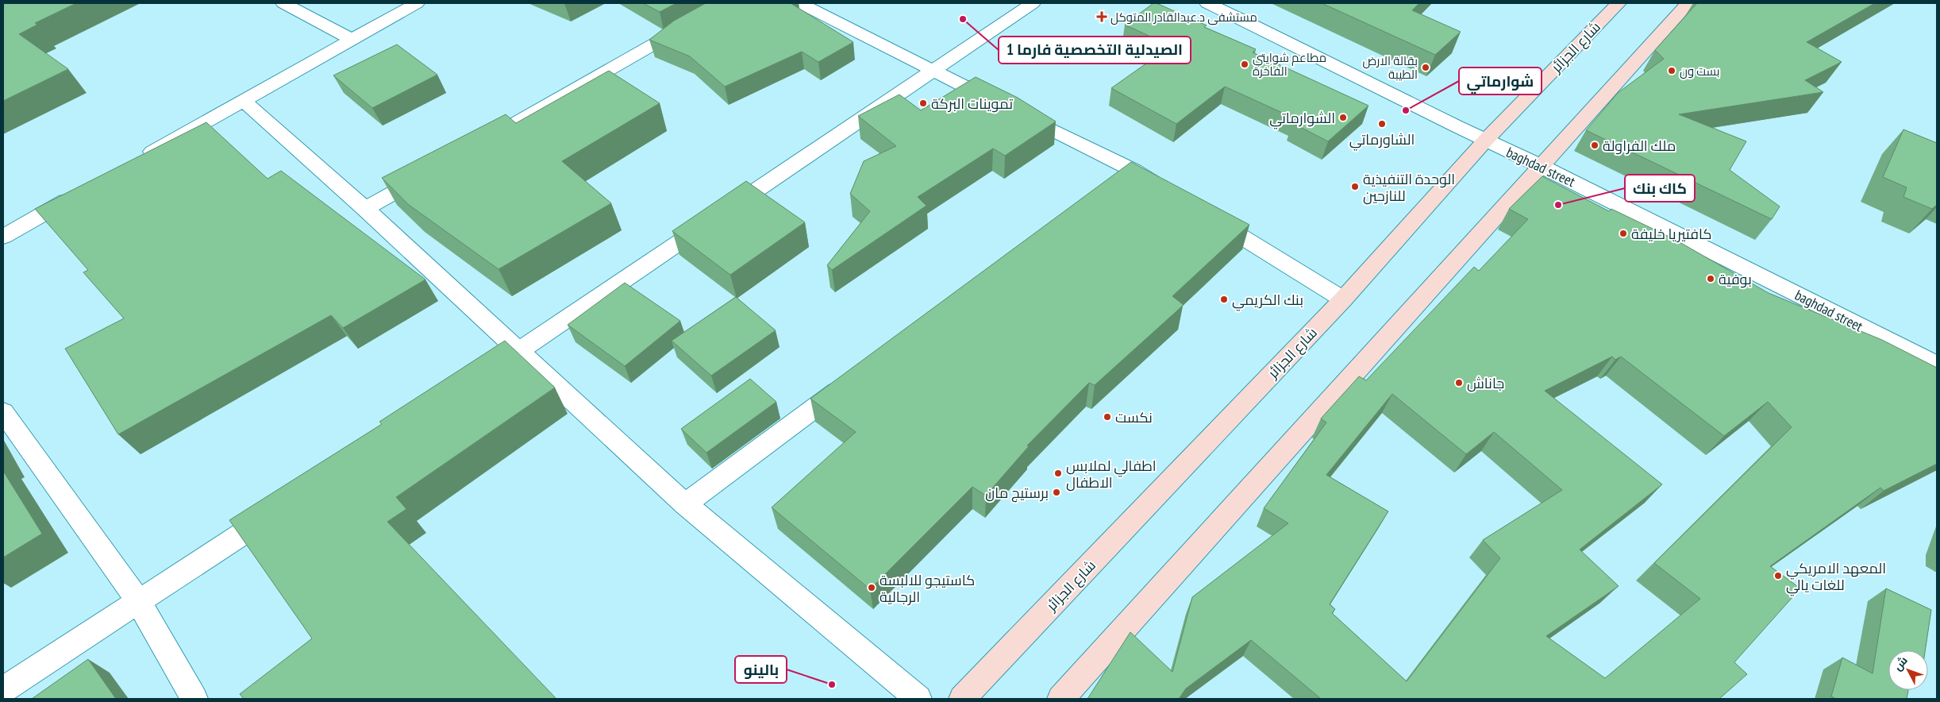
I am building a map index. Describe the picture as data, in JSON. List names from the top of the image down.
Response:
{
  "streets": {
    "main road": ["شارع الجزائر"],
    "street": ["baghdad street"]
  },
  "crossings": [
    ["شارع الجزائر", "baghdad street"]
  ],
  "places": {
    "health": ["مستشفى د.عبدالقادر المتوكل"],
    "other": [
      "الصيدلية التخصصية فارما 1",
      "مطاعم شوايتي الفاخرة",
      "بقالة الارض الطيبة",
      "بست ون",
      "تموينات البركة",
      "شوارماتي",
      "الشوارماتي",
      "الشاورماتي",
      "ملك الفراولة",
      "الوحدة التنفيذية للنازحين",
      "كاك بنك",
      "كافتيريا خليفة",
      "بوفية",
      "بنك الكريمي",
      "جاناش",
      "نكست",
      "اطفالي لملابس الاطفال",
      "برستيج مان",
      "المعهد الامريكي للغات يالي",
      "كاستيجو للالبسة الرجالية",
      "بالينو"
    ]
  },
  "north": "top left"
}
